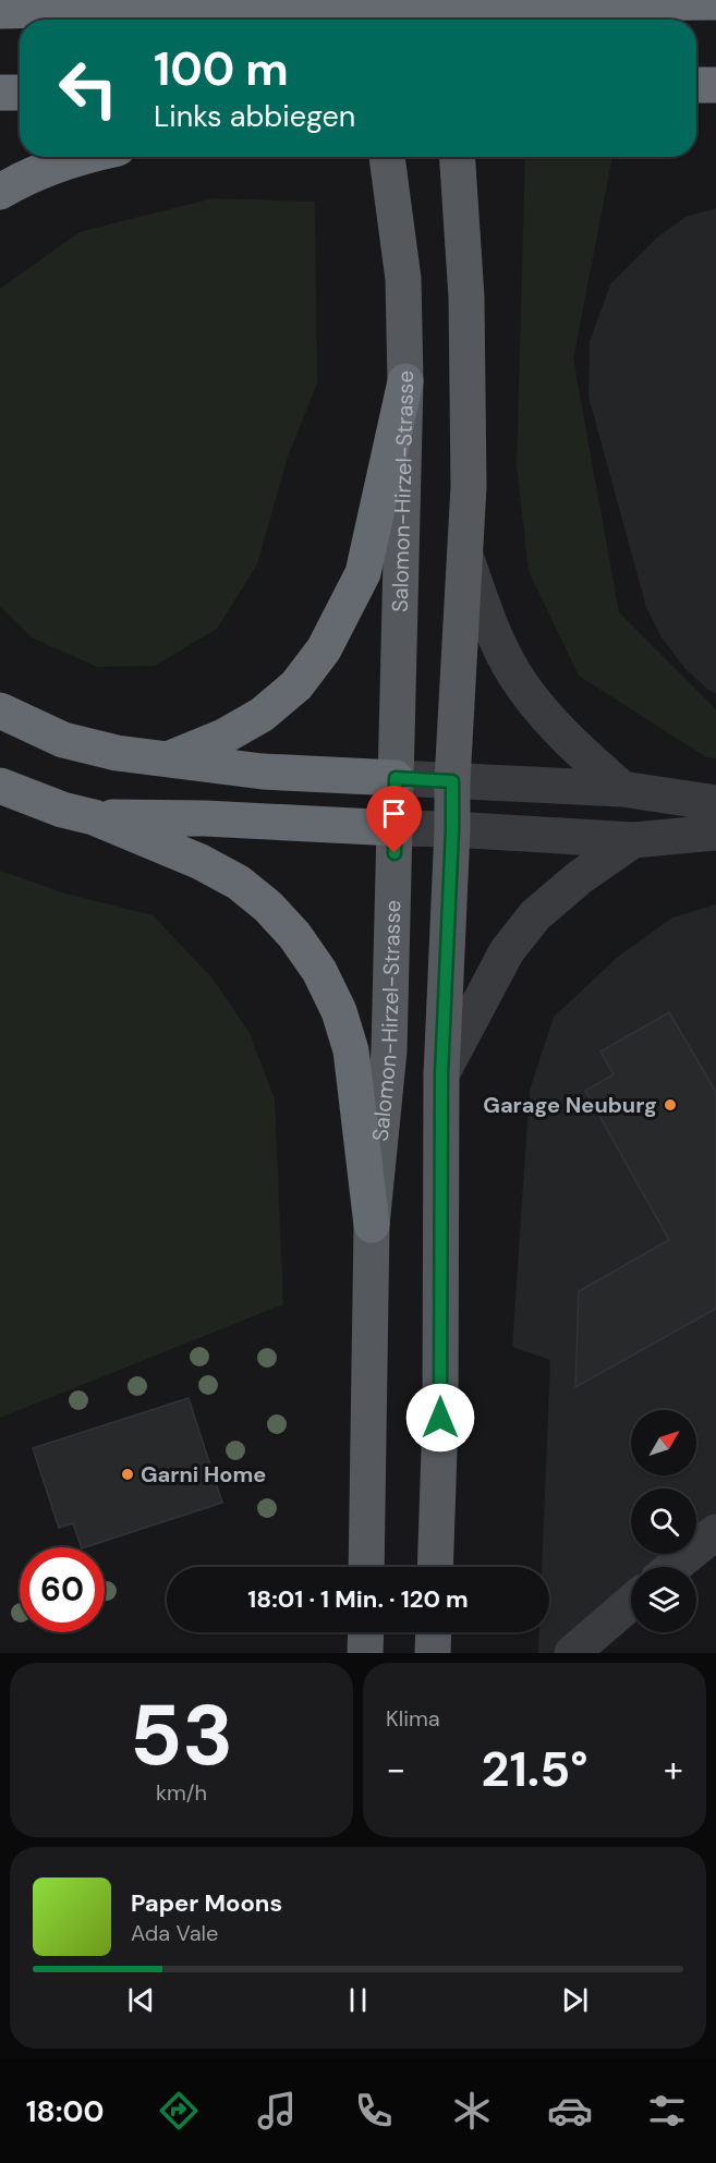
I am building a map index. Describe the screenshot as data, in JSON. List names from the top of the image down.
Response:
{
  "streets": {
    "main road": ["Salomon-Hirzel-Strasse"]
  },
  "places": ["Garage Neuburg", "Garni Home"],
  "north": "top right",
  "page": {
    "turn": ["100 m", "Links abbiegen"],
    "limit": "60",
    "trip": "18:01 · 1 Min. · 120 m",
    "tile": [
      ["53", "km/h"],
      "Klima"
    ],
    "heat": ["−", "21.5°", "+"],
    "song": ["Paper Moons", "Ada Vale"],
    "tabs": "18:00"
  }
}
